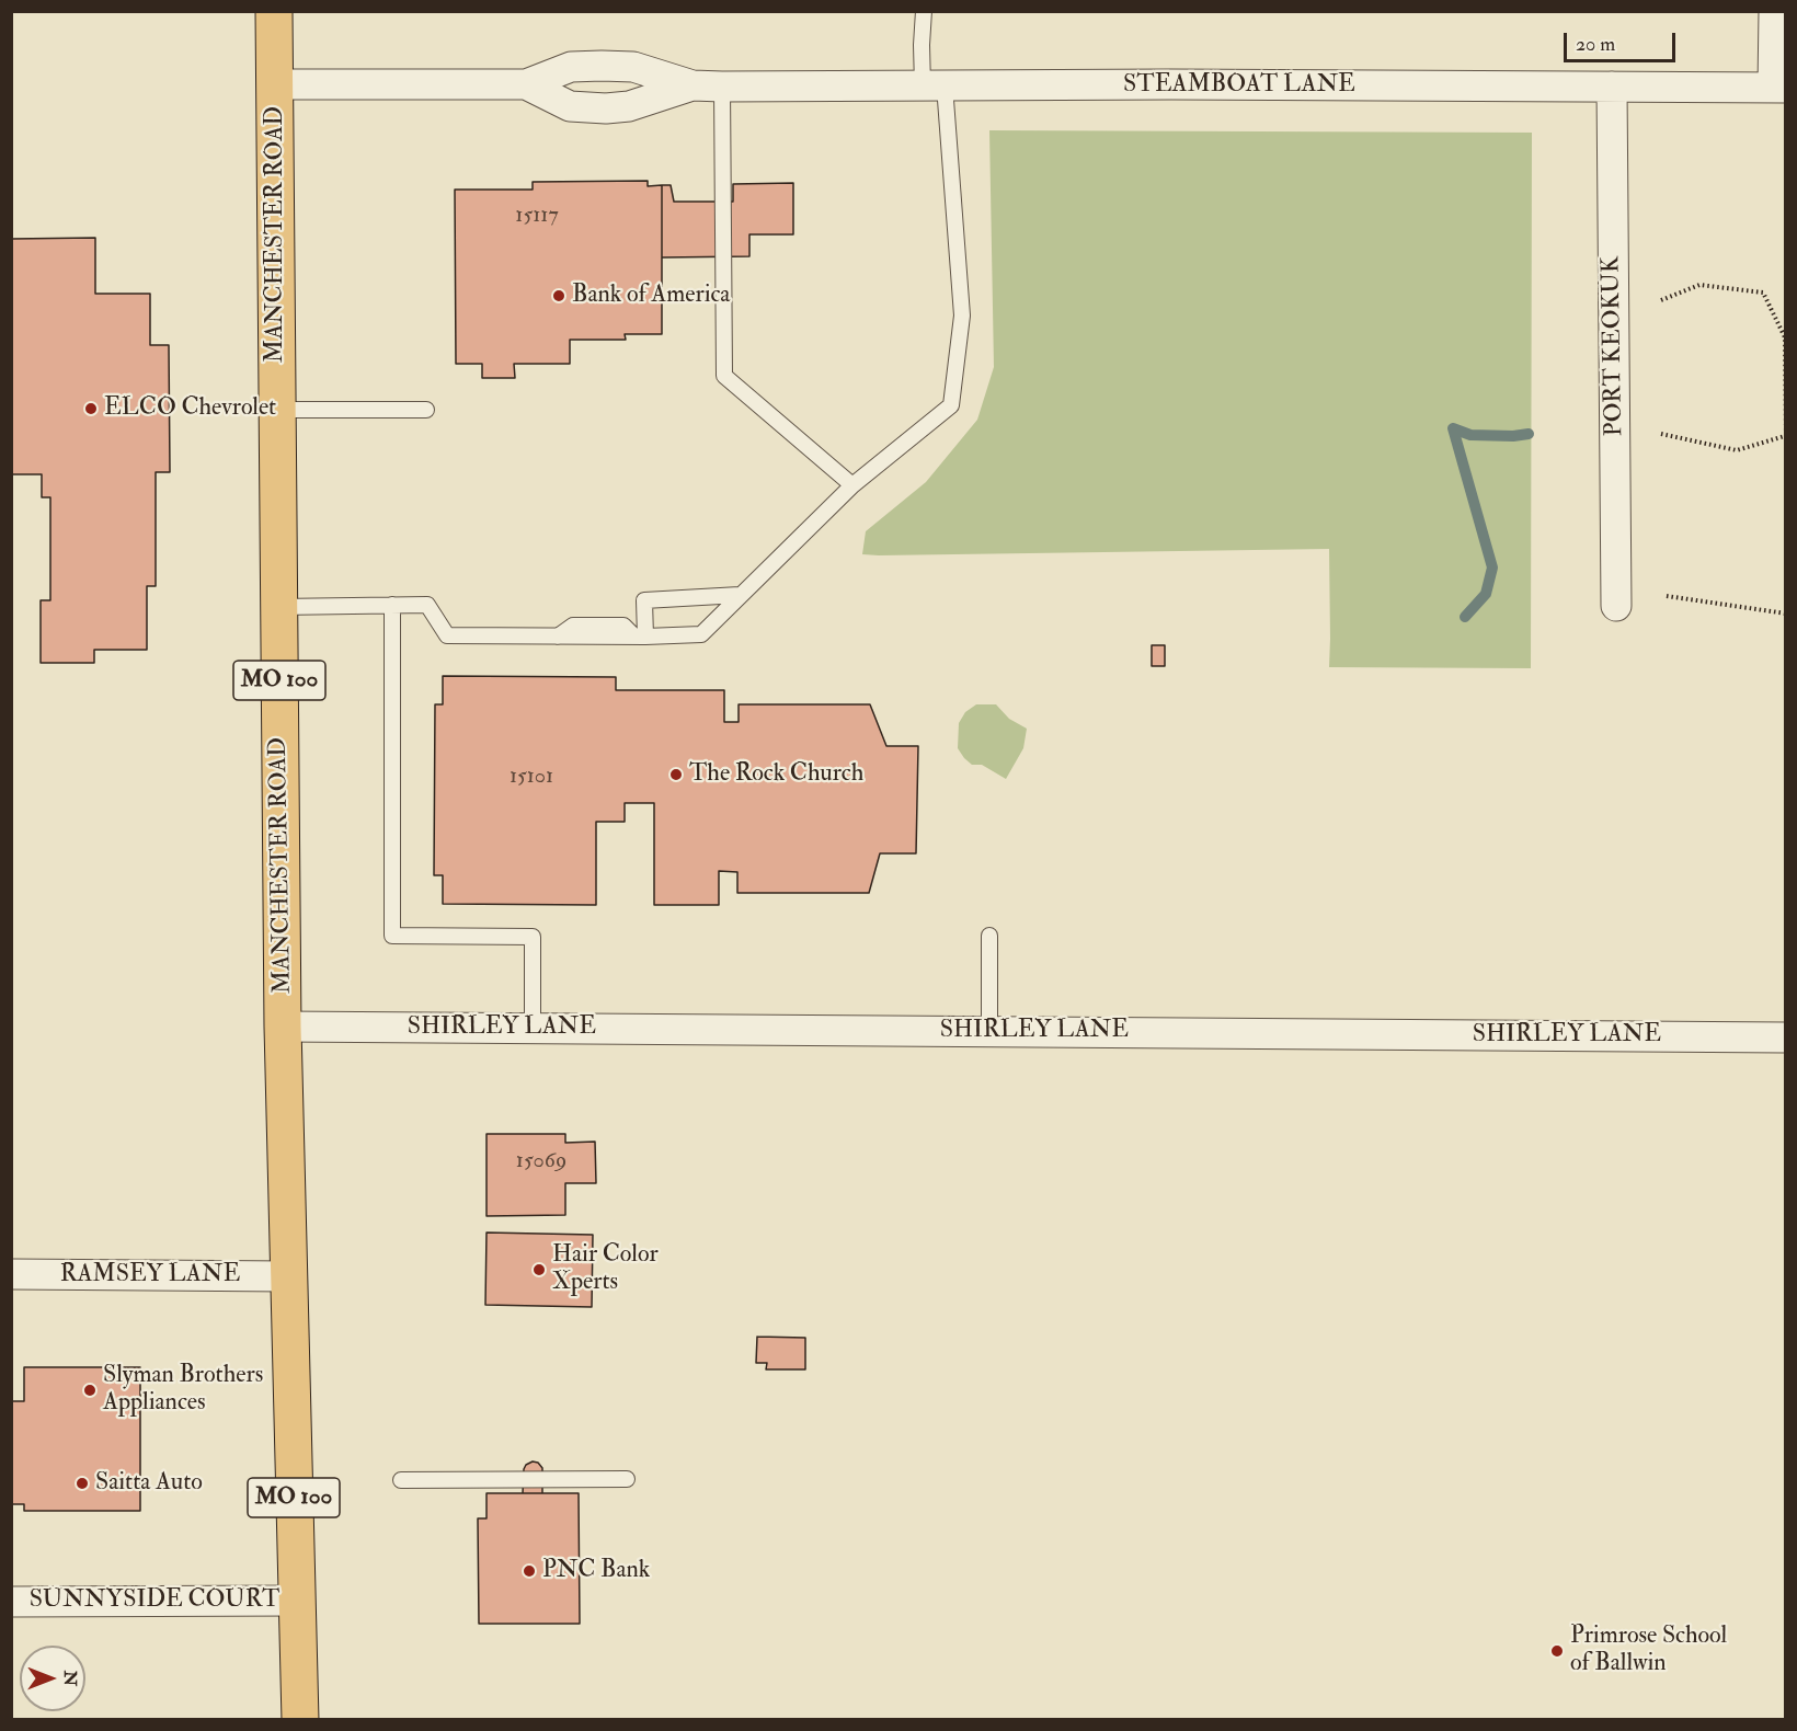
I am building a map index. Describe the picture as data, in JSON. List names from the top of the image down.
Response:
{
  "streets": {
    "highway": ["MANCHESTER ROAD", "MO 100"],
    "street": [
      "STEAMBOAT LANE",
      "PORT KEOKUK",
      "SHIRLEY LANE",
      "RAMSEY LANE",
      "SUNNYSIDE COURT"
    ]
  },
  "crossings": [
    ["STEAMBOAT LANE", "MANCHESTER ROAD"],
    ["STEAMBOAT LANE", "PORT KEOKUK"],
    ["MANCHESTER ROAD", "SHIRLEY LANE"],
    ["MANCHESTER ROAD", "RAMSEY LANE"],
    ["MANCHESTER ROAD", "SUNNYSIDE COURT"]
  ],
  "places": [
    "Bank of America",
    "ELCO Chevrolet",
    "The Rock Church",
    "Hair Color Xperts",
    "Slyman Brothers Appliances",
    "Saitta Auto",
    "PNC Bank",
    "Primrose School of Ballwin"
  ],
  "house_numbers": ["15117", "15101", "15069"],
  "scale_bar": "20 m",
  "north": "right"
}
